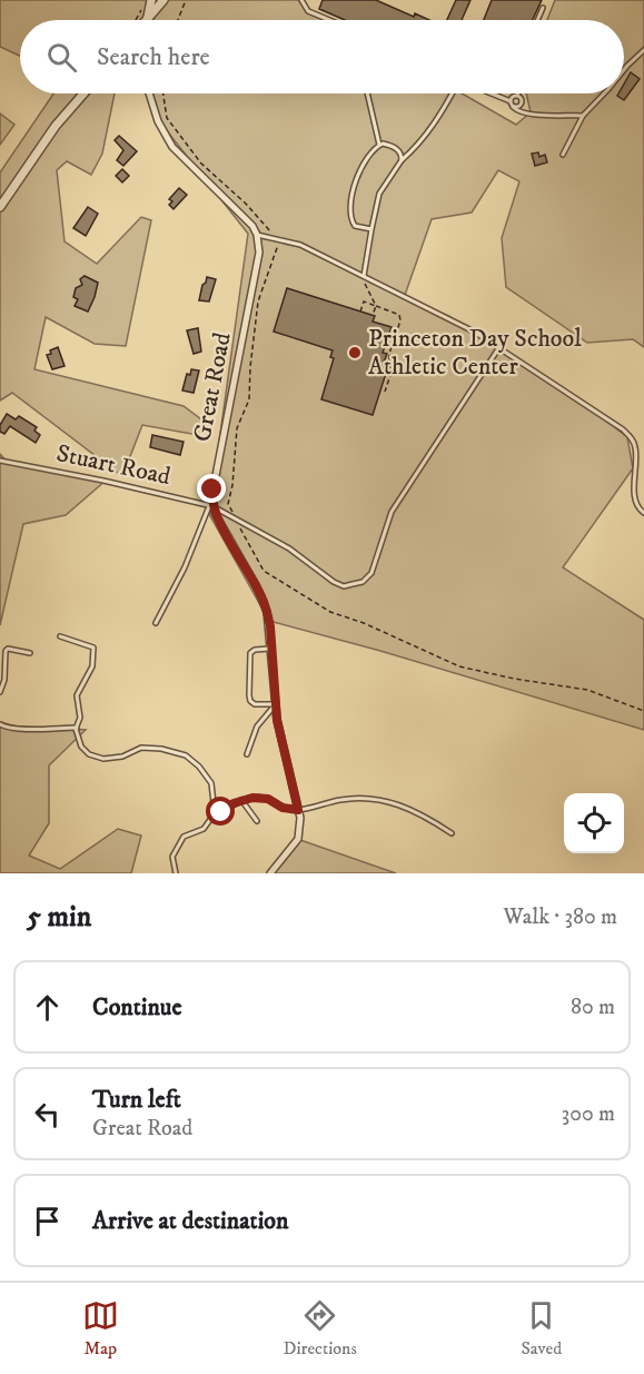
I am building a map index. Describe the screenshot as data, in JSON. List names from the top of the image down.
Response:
{
  "streets": {
    "street": ["Great Road"],
    "lane": ["Stuart Road"]
  },
  "crossings": [
    ["Great Road", "Stuart Road"]
  ],
  "places": ["Princeton Day School Athletic Center"],
  "page": {
    "search": "Search here",
    "heading": ["5 min", "Walk · 380 m"],
    "list": [
      ["Continue", "80 m"],
      ["Turn left", "Great Road", "300 m"],
      "Arrive at destination"
    ],
    "nav": ["Map", "Directions", "Saved"]
  }
}
